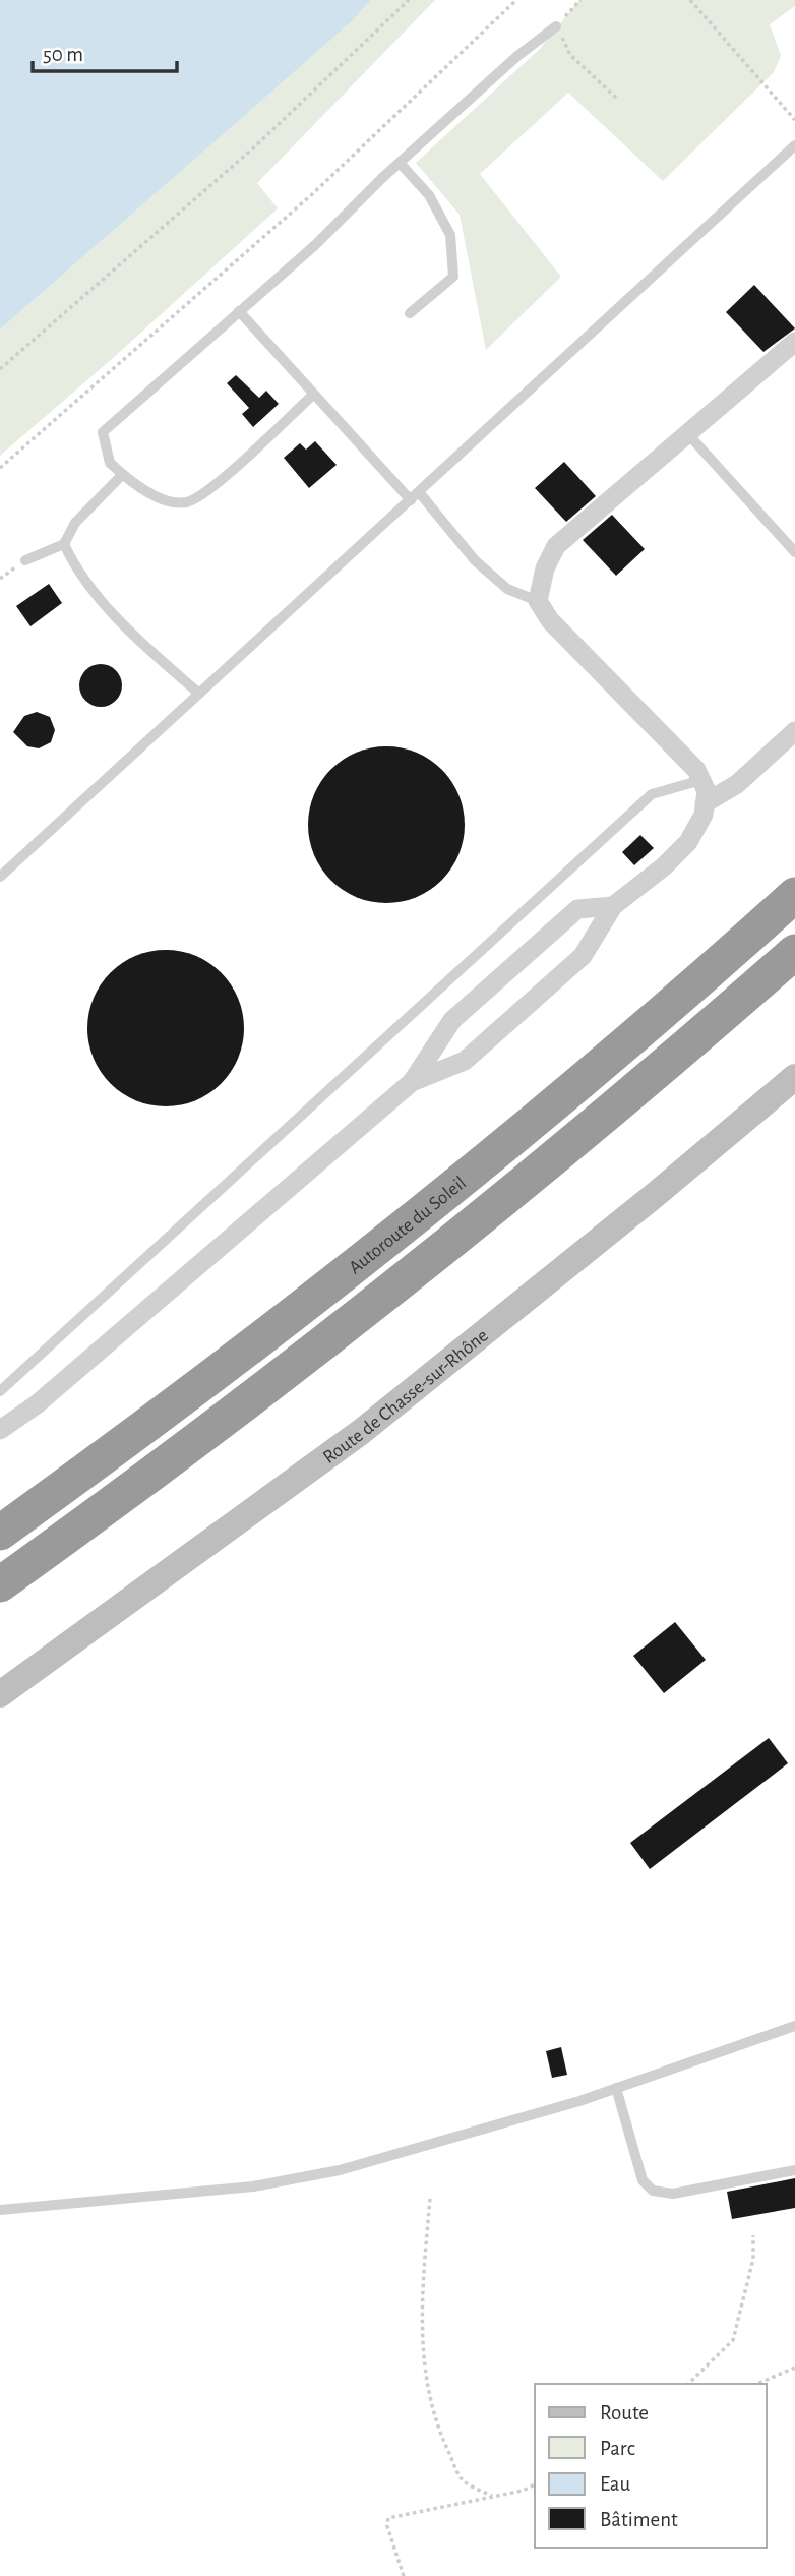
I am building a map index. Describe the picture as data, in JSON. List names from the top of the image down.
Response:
{
  "streets": {
    "highway": ["Autoroute du Soleil"],
    "main road": ["Route de Chasse-sur-Rhône"]
  },
  "legend": [
    "Route",
    "Parc",
    "Eau",
    "Bâtiment"
  ],
  "scale_bar": "50 m"
}
